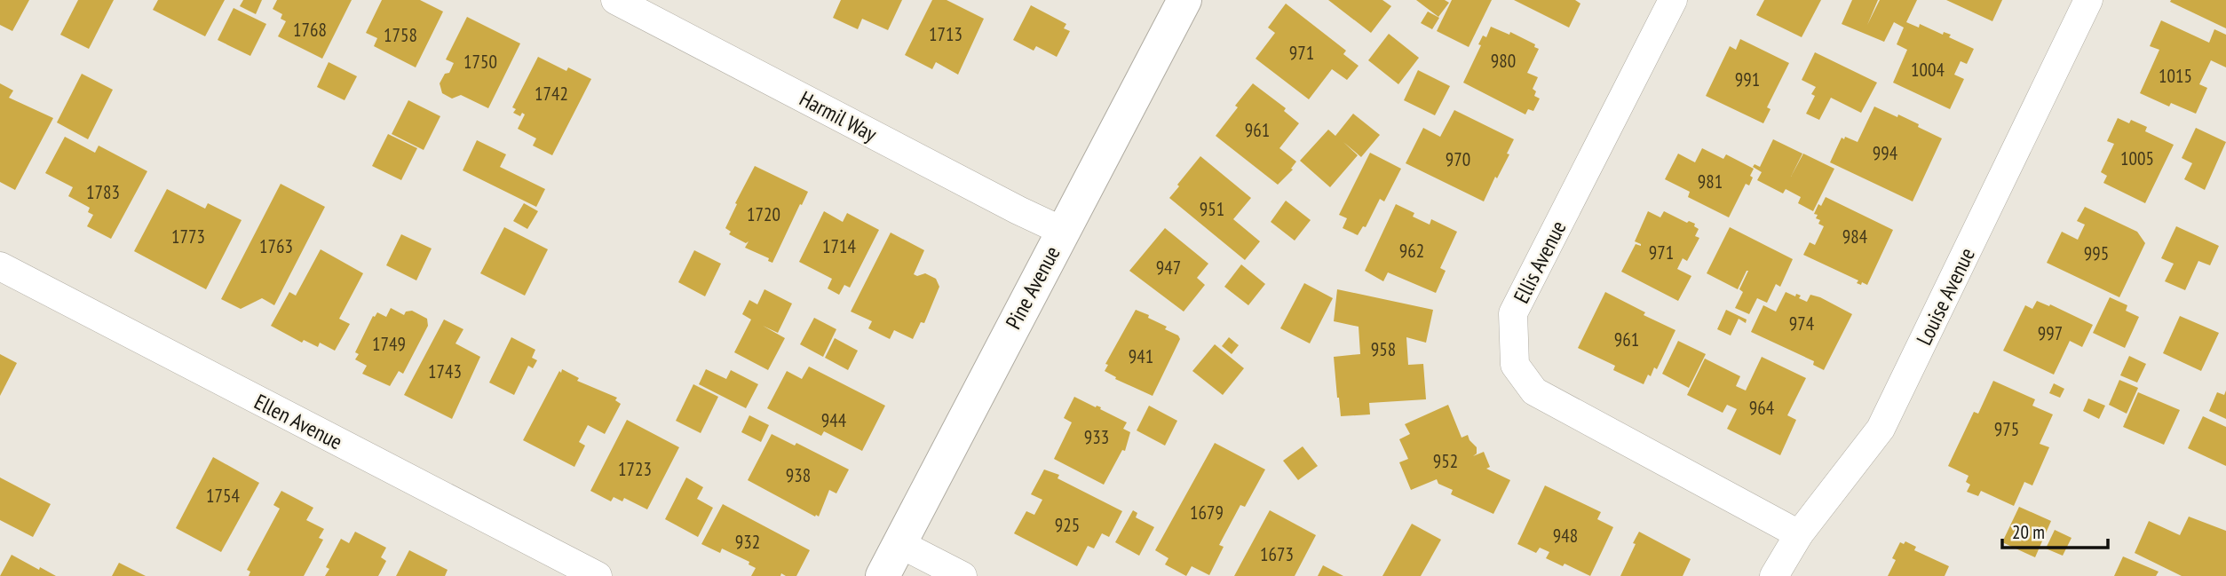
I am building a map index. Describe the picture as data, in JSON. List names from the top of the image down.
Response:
{
  "streets": {
    "street": [
      "Harmil Way",
      "Ellis Avenue",
      "Pine Avenue",
      "Louise Avenue",
      "Ellen Avenue"
    ]
  },
  "crossings": [
    ["Harmil Way", "Pine Avenue"],
    ["Ellis Avenue", "Louise Avenue"]
  ],
  "house_numbers": [
    "1768",
    "1713",
    "1758",
    "971",
    "980",
    "1750",
    "1004",
    "1015",
    "991",
    "1742",
    "961",
    "994",
    "1005",
    "970",
    "981",
    "1783",
    "951",
    "1720",
    "1773",
    "984",
    "1763",
    "1714",
    "962",
    "971",
    "995",
    "947",
    "974",
    "997",
    "961",
    "1749",
    "958",
    "941",
    "1743",
    "964",
    "944",
    "975",
    "933",
    "952",
    "1723",
    "938",
    "1754",
    "1679",
    "925",
    "948",
    "932",
    "1673"
  ],
  "scale_bar": "20 m"
}
